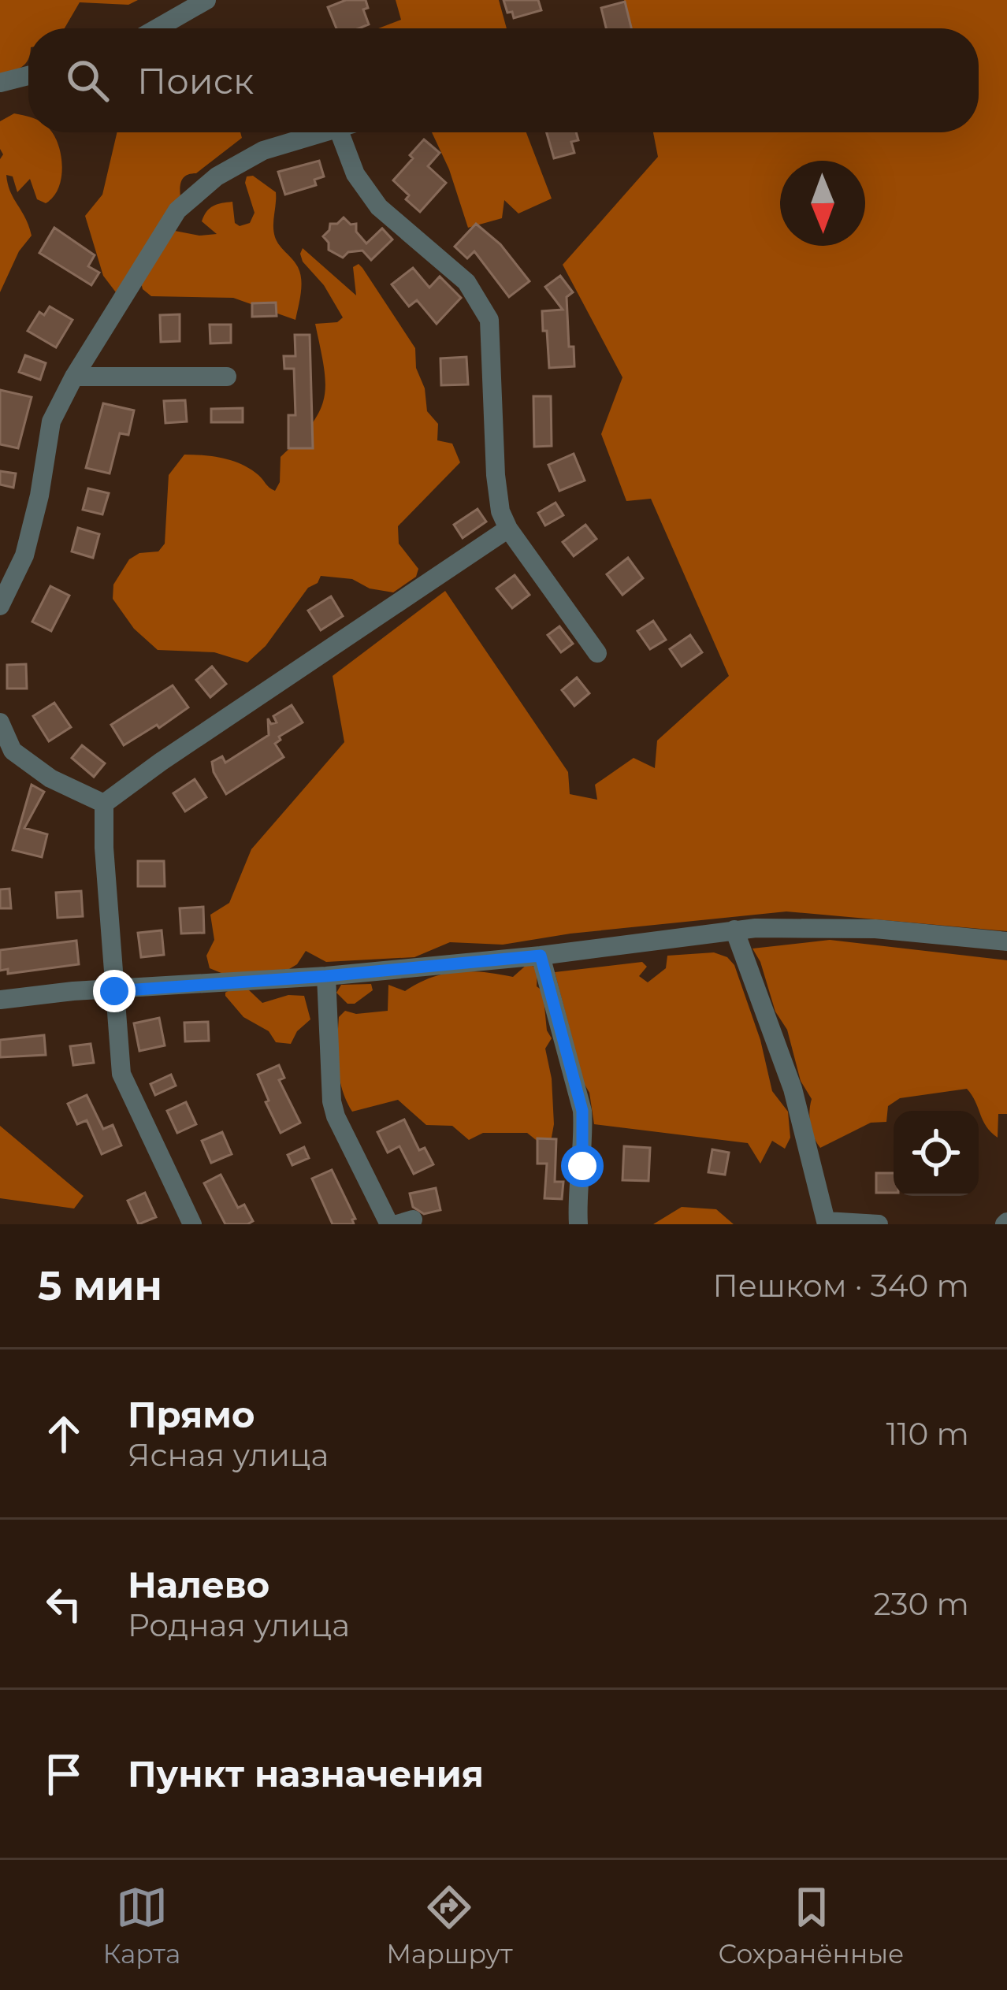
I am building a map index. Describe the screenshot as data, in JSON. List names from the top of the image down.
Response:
{
  "north": "bottom",
  "page": {
    "search": "Поиск",
    "heading": ["5 мин", "Пешком · 340 m"],
    "list": [
      ["Прямо", "Ясная улица", "110 m"],
      ["Налево", "Родная улица", "230 m"],
      "Пункт назначения"
    ],
    "nav": ["Карта", "Маршрут", "Сохранённые"]
  }
}
